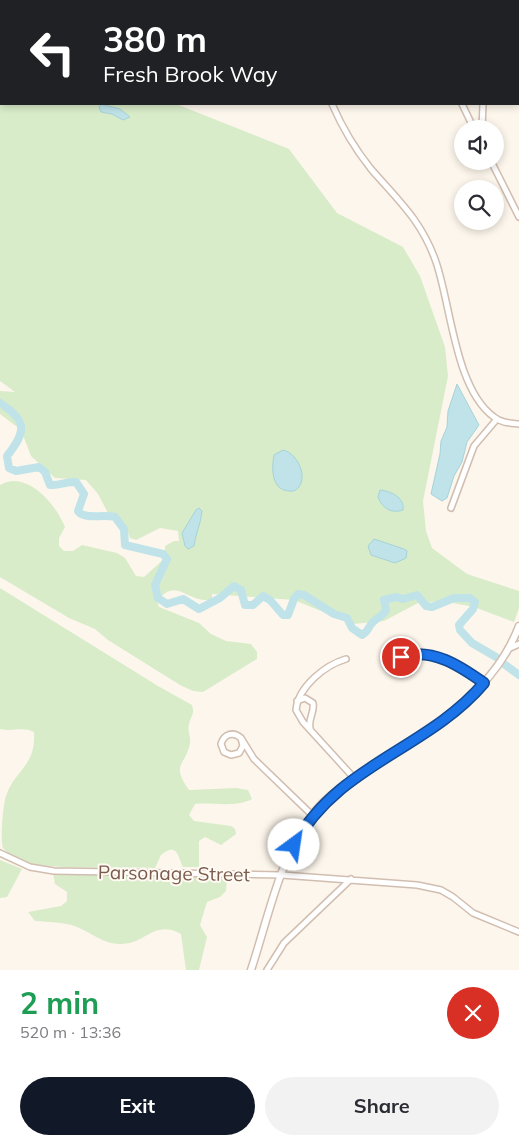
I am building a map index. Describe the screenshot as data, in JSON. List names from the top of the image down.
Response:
{
  "streets": {
    "street": ["Parsonage Street"]
  },
  "page": {
    "turn": ["380 m", "Fresh Brook Way"],
    "heading": ["2 min", "520 m · 13:36"],
    "buttons": ["Exit", "Share"]
  }
}
